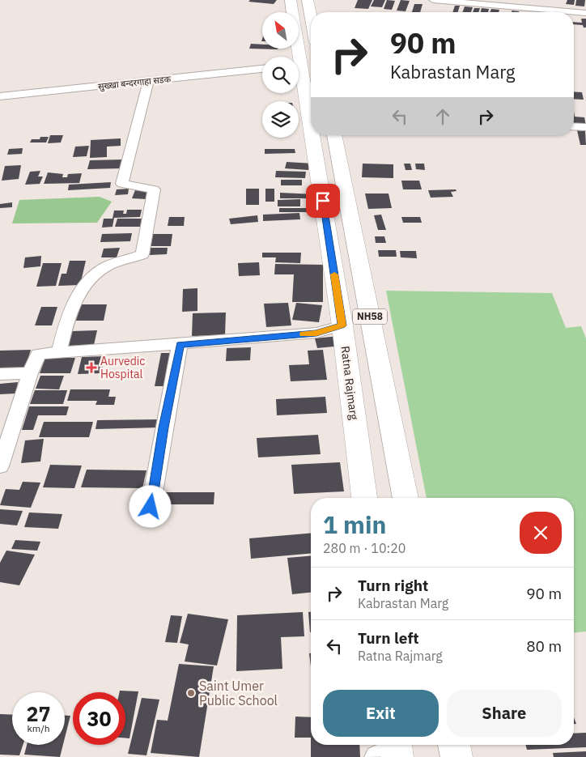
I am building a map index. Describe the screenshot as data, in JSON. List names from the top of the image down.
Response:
{
  "streets": {
    "highway": ["NH58", "Ratna Rajmarg"],
    "street": ["सुख्खा बन्दरगाहा सडक"]
  },
  "places": {
    "health": ["Aurvedic Hospital"],
    "other": ["Saint Umer Public School"]
  },
  "north": "top left",
  "page": {
    "turn": ["90 m", "Kabrastan Marg"],
    "heading": ["1 min", "280 m · 10:20"],
    "list": [
      {
        "name": "Turn right",
        "note": "Kabrastan Marg",
        "value": "90 m"
      },
      {
        "name": "Turn left",
        "note": "Ratna Rajmarg",
        "value": "80 m"
      }
    ],
    "buttons": ["Exit", "Share"],
    "speed": "27 km/h",
    "limit": "30"
  }
}
